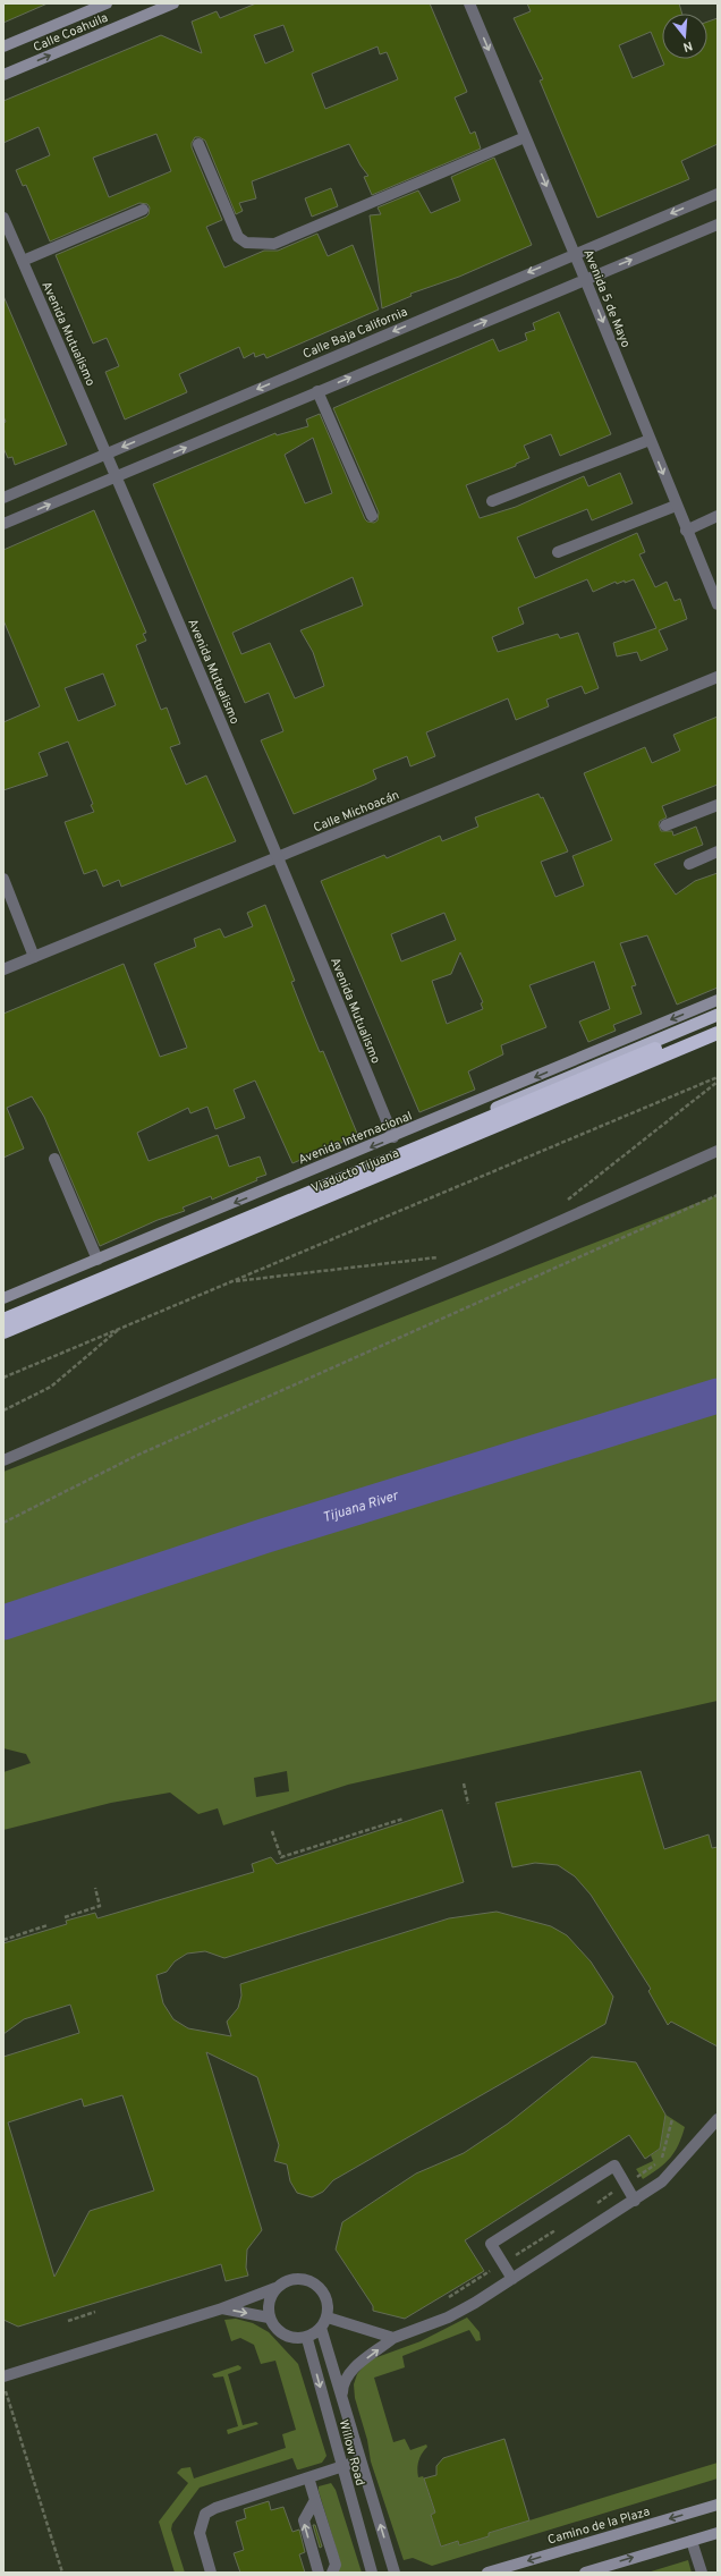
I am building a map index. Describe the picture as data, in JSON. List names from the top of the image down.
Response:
{
  "streets": {
    "highway": ["Viaducto Tijuana"],
    "main road": ["Calle Coahuila", "Avenida Internacional", "Camino de la Plaza"],
    "street": [
      "Avenida 5 de Mayo",
      "Calle Baja California",
      "Avenida Mutualismo",
      "Calle Michoacán",
      "Willow Road"
    ]
  },
  "crossings": [
    ["Avenida 5 de Mayo", "Calle Baja California"],
    ["Calle Baja California", "Avenida Mutualismo"],
    ["Avenida Mutualismo", "Calle Michoacán"],
    ["Avenida Mutualismo", "Avenida Internacional"]
  ],
  "one_way": ["Avenida 5 de Mayo", "Avenida Internacional"],
  "water": ["Tijuana River"],
  "north": "bottom"
}
